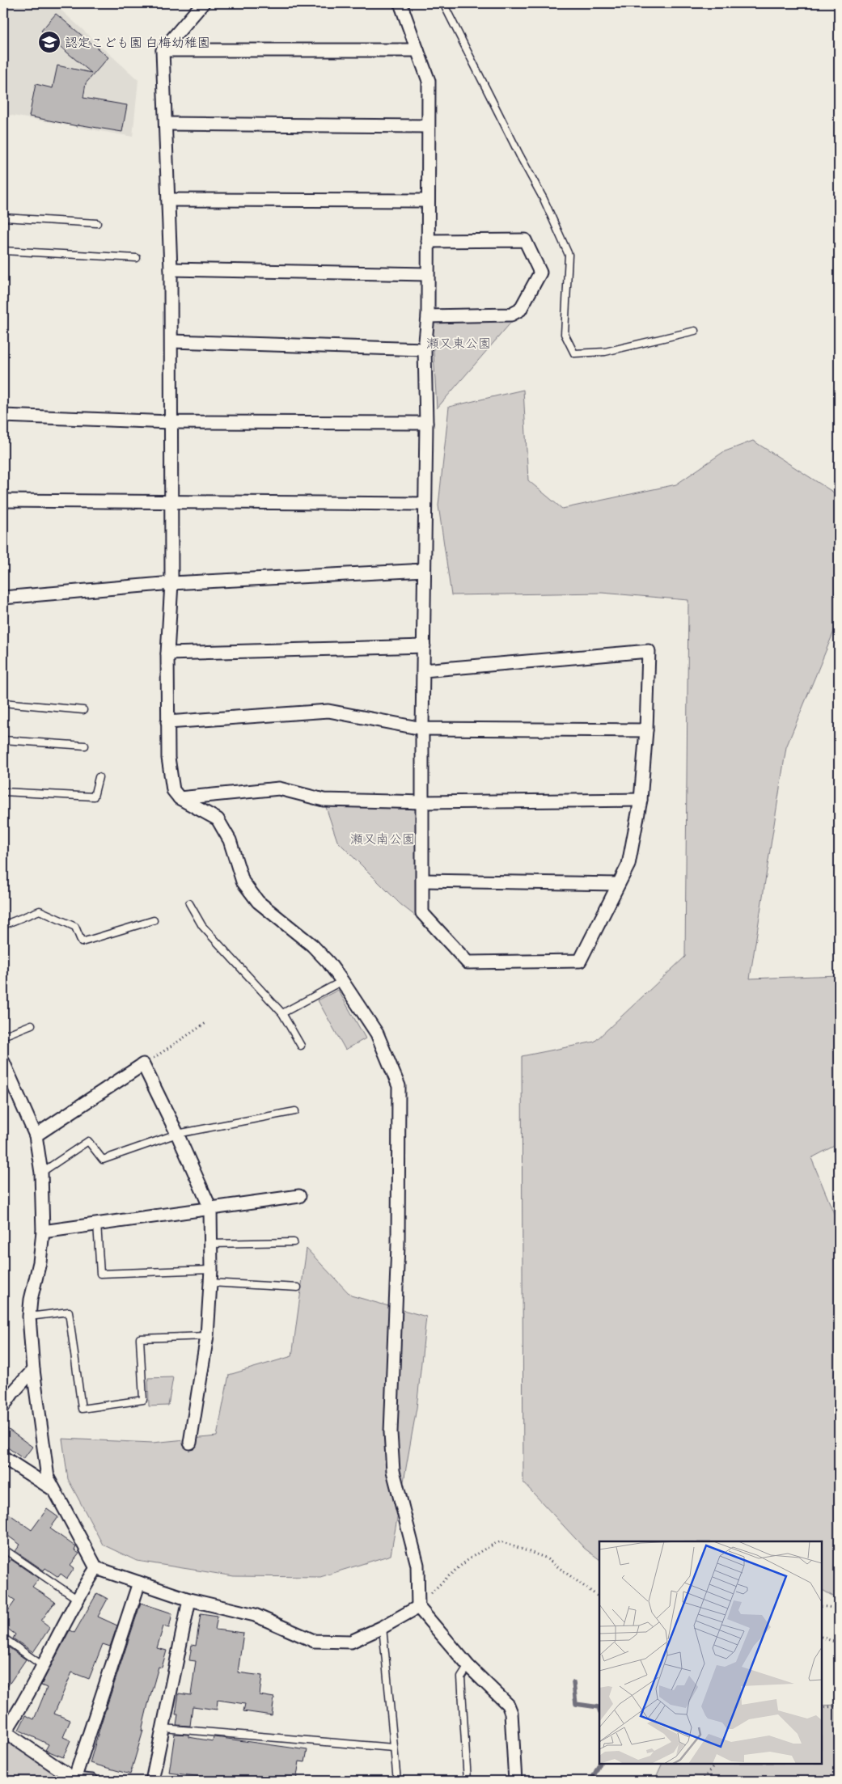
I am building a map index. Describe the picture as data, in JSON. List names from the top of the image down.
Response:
{
  "parks": ["瀬又東公園", "瀬又南公園"],
  "places": {
    "school or university": ["認定こども園 白梅幼稚園"]
  }
}
